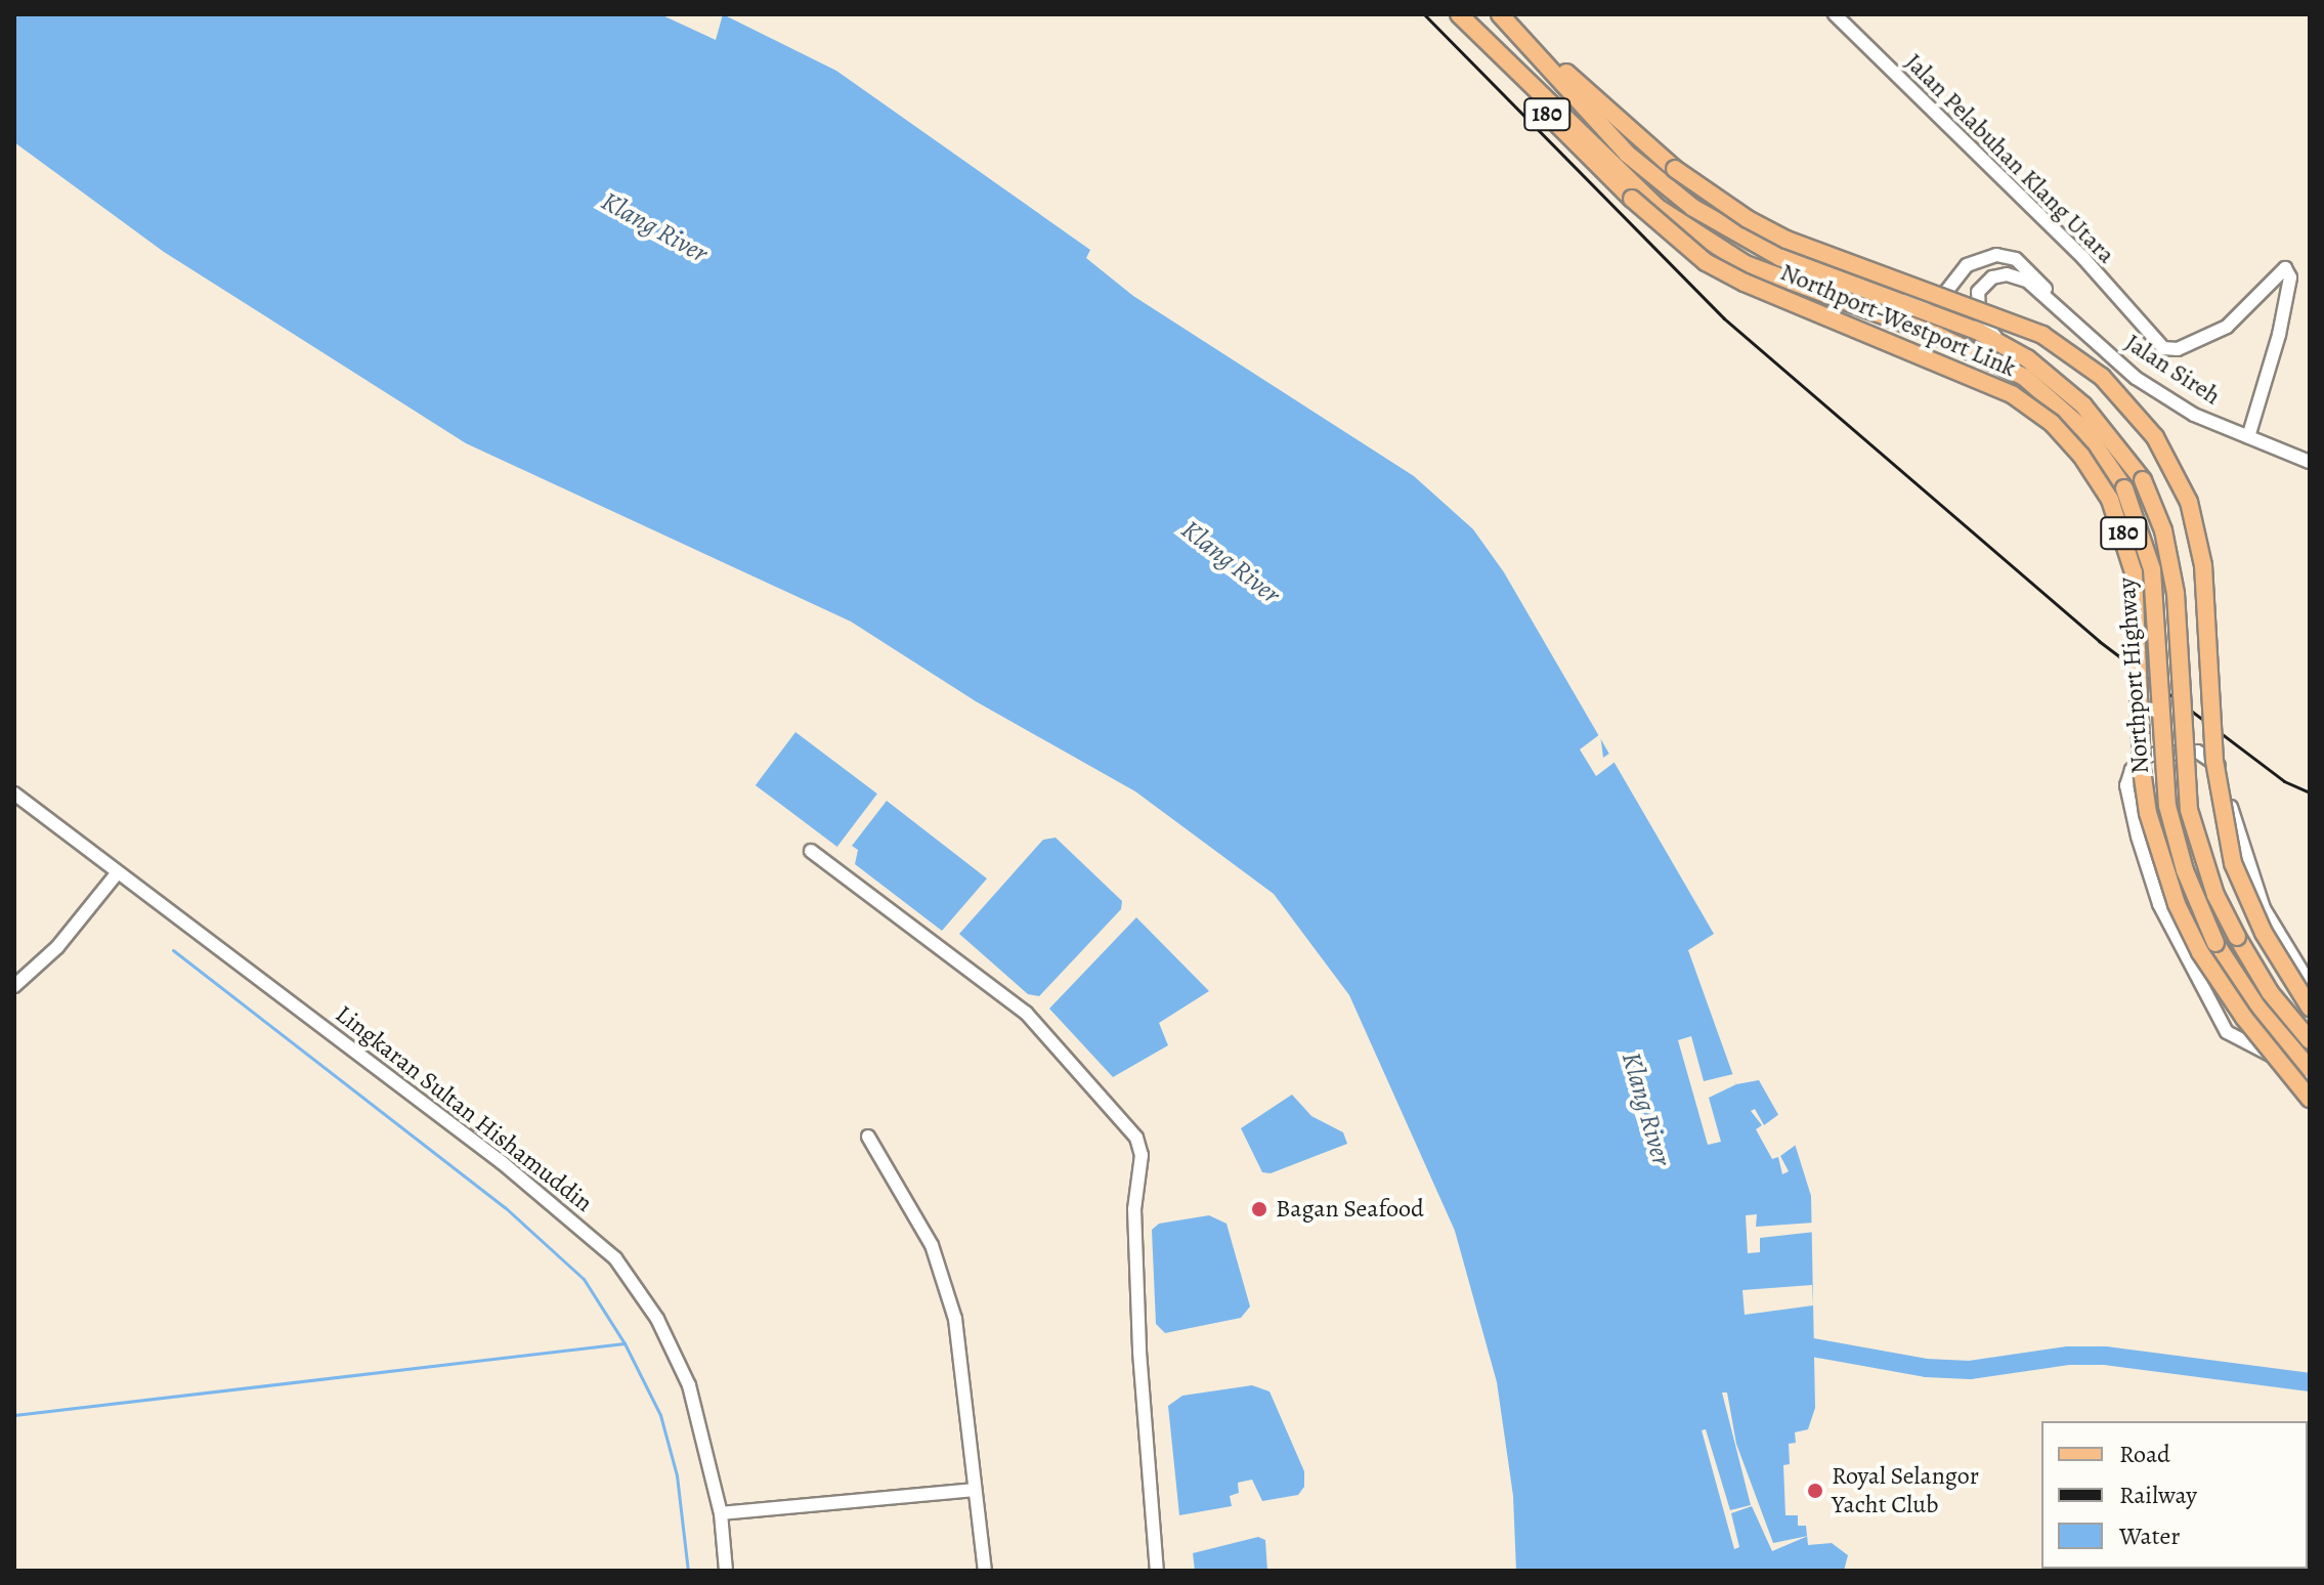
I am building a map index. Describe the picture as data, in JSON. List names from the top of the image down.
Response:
{
  "streets": {
    "main road": ["180", "Northport-Westport Link", "Northport Highway"],
    "street": ["Jalan Pelabuhan Klang Utara", "Jalan Sireh", "Lingkaran Sultan Hishamuddin"]
  },
  "crossings": [
    ["Jalan Pelabuhan Klang Utara", "Jalan Sireh"],
    ["Northport-Westport Link", "Northport Highway"]
  ],
  "water": ["Klang River"],
  "places": ["Bagan Seafood", "Royal Selangor Yacht Club"],
  "legend": ["Road", "Railway", "Water"]
}
